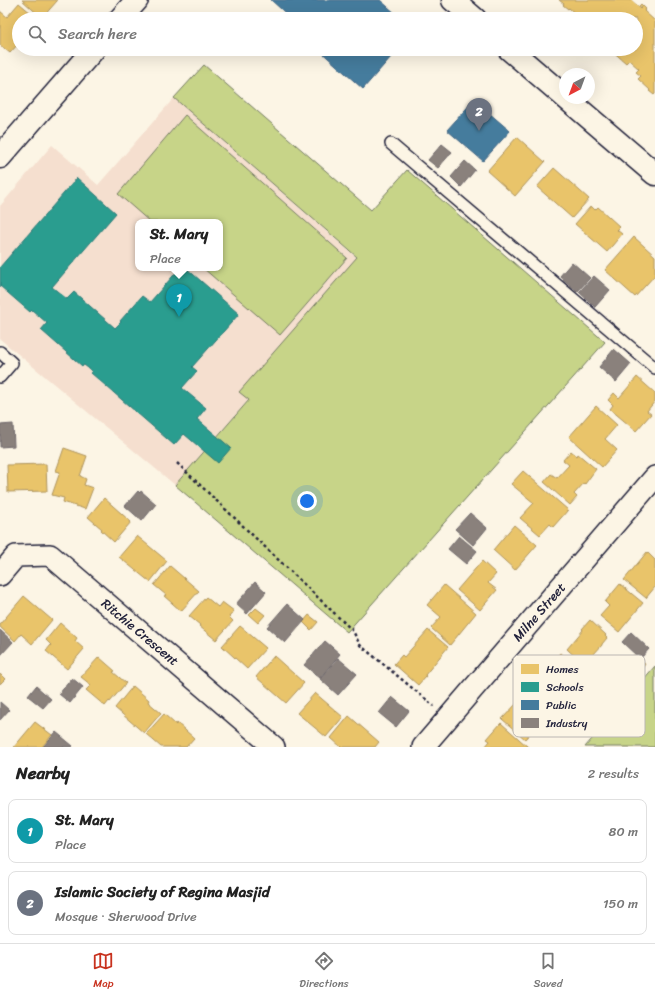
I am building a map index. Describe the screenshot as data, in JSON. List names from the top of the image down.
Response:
{
  "streets": {
    "street": ["Milne Street", "Ritchie Crescent"]
  },
  "legend": [
    "Homes",
    "Schools",
    "Public",
    "Industry"
  ],
  "north": "bottom left",
  "page": {
    "search": "Search here",
    "pins": ["2", "1"],
    "popup": ["St. Mary", "Place"],
    "heading": ["Nearby", "2 results"],
    "list": [
      {
        "mark": "1",
        "name": "St. Mary",
        "note": "Place",
        "value": "80 m"
      },
      {
        "mark": "2",
        "name": "Islamic Society of Regina Masjid",
        "note": "Mosque · Sherwood Drive",
        "value": "150 m"
      }
    ],
    "nav": ["Map", "Directions", "Saved"]
  }
}
